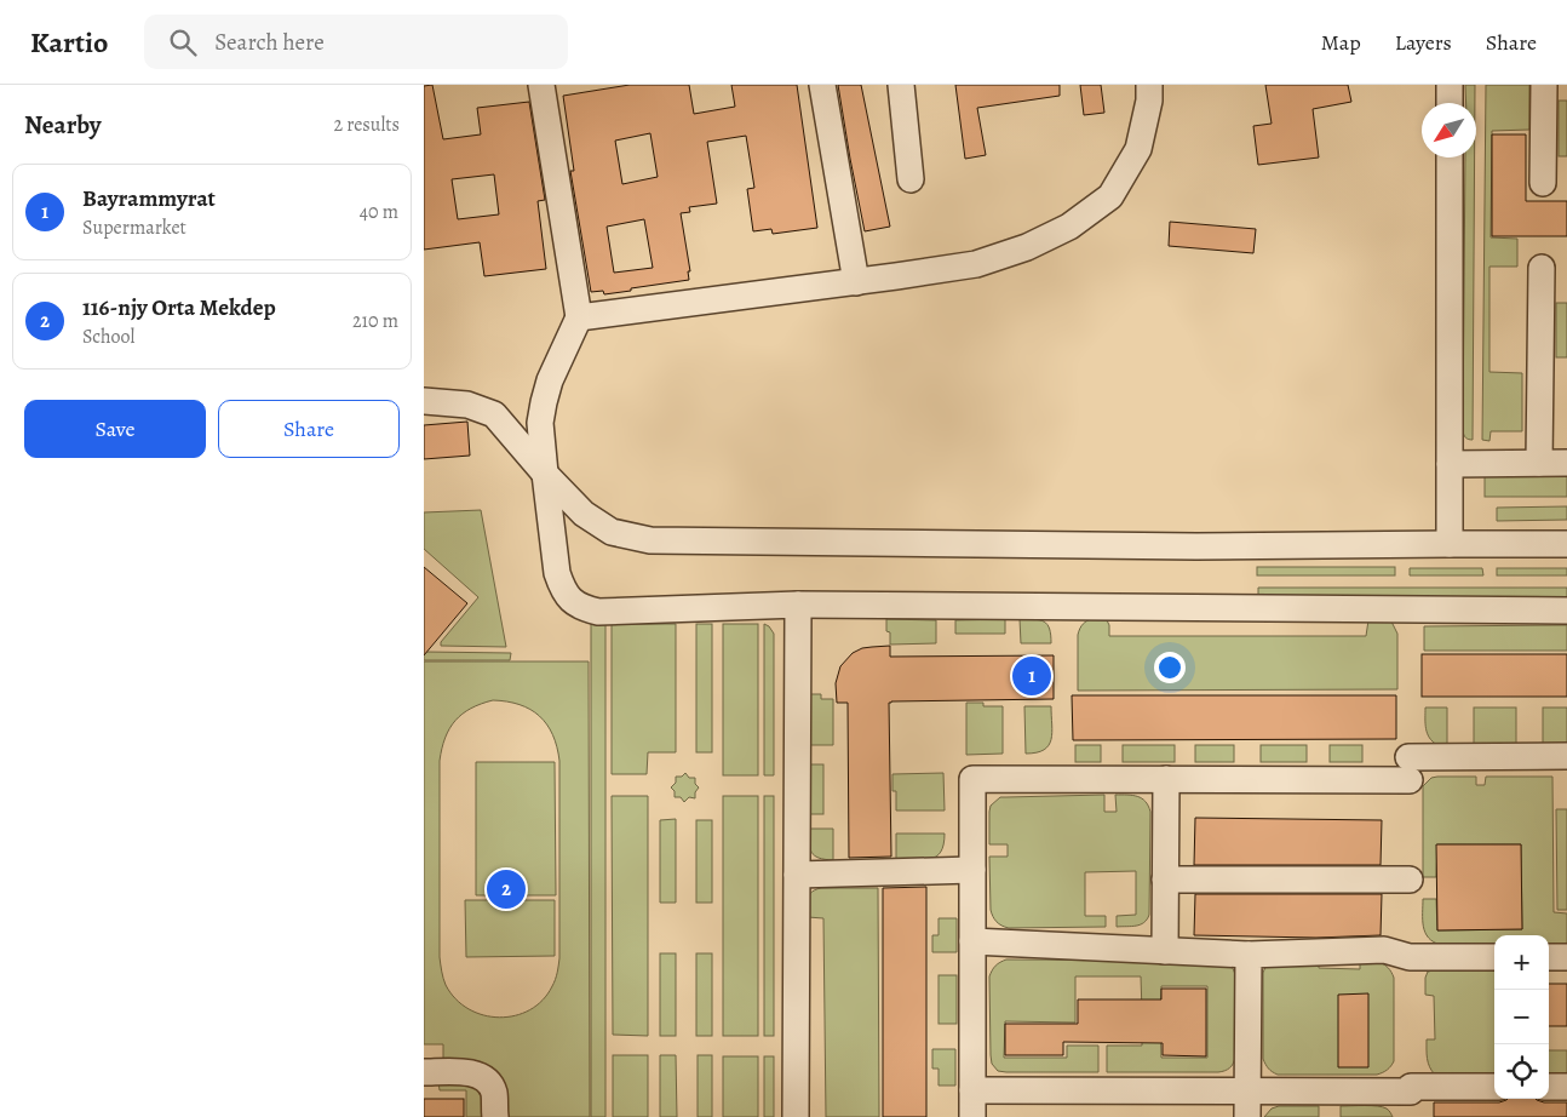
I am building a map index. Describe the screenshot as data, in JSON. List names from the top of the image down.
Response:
{
  "north": "bottom left",
  "page": {
    "header": "Kartio",
    "search": "Search here",
    "nav": ["Map", "Layers", "Share"],
    "heading": ["Nearby", "2 results"],
    "list": [
      {
        "mark": "1",
        "name": "Bayrammyrat",
        "note": "Supermarket",
        "value": "40 m"
      },
      {
        "mark": "2",
        "name": "116-njy Orta Mekdep",
        "note": "School",
        "value": "210 m"
      }
    ],
    "buttons": ["Save", "Share"],
    "pins": ["1", "2"],
    "map_buttons": ["+", "−"]
  }
}
